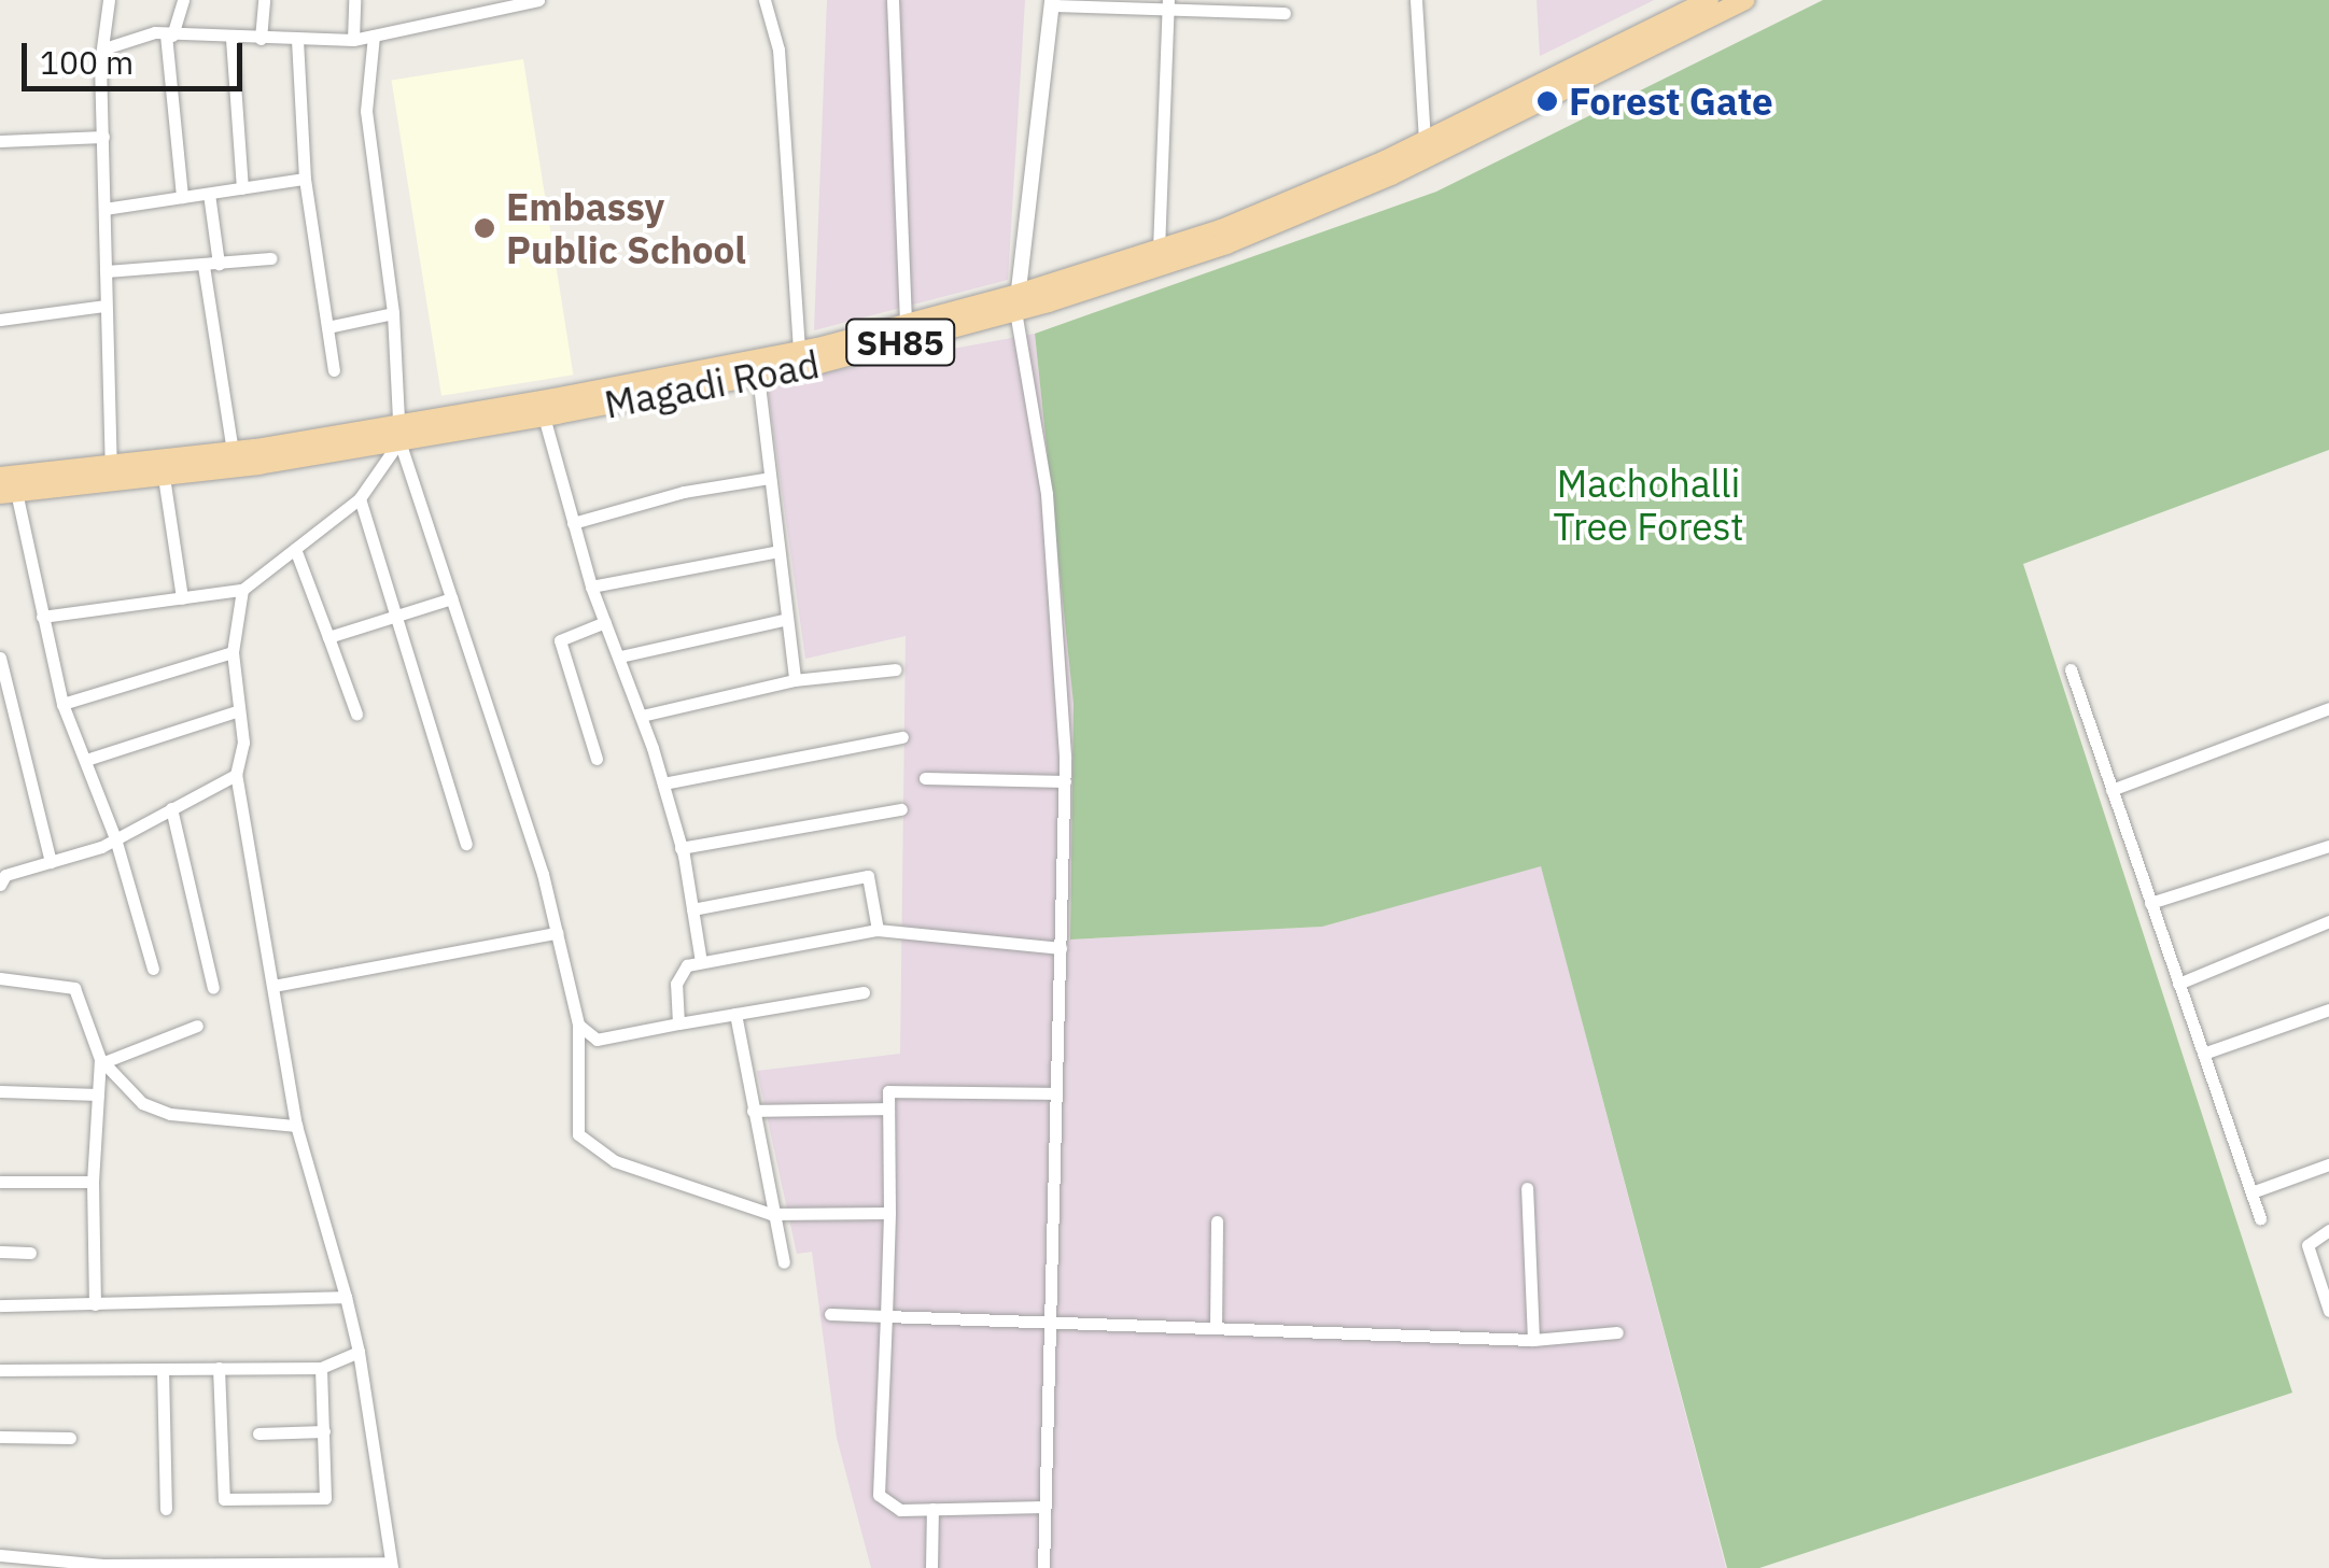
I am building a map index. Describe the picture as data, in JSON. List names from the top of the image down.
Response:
{
  "streets": {
    "main road": ["SH85", "Magadi Road"]
  },
  "parks": ["Machohalli Tree Forest"],
  "places": ["Forest Gate", "Embassy Public School"],
  "scale_bar": "100 m"
}
